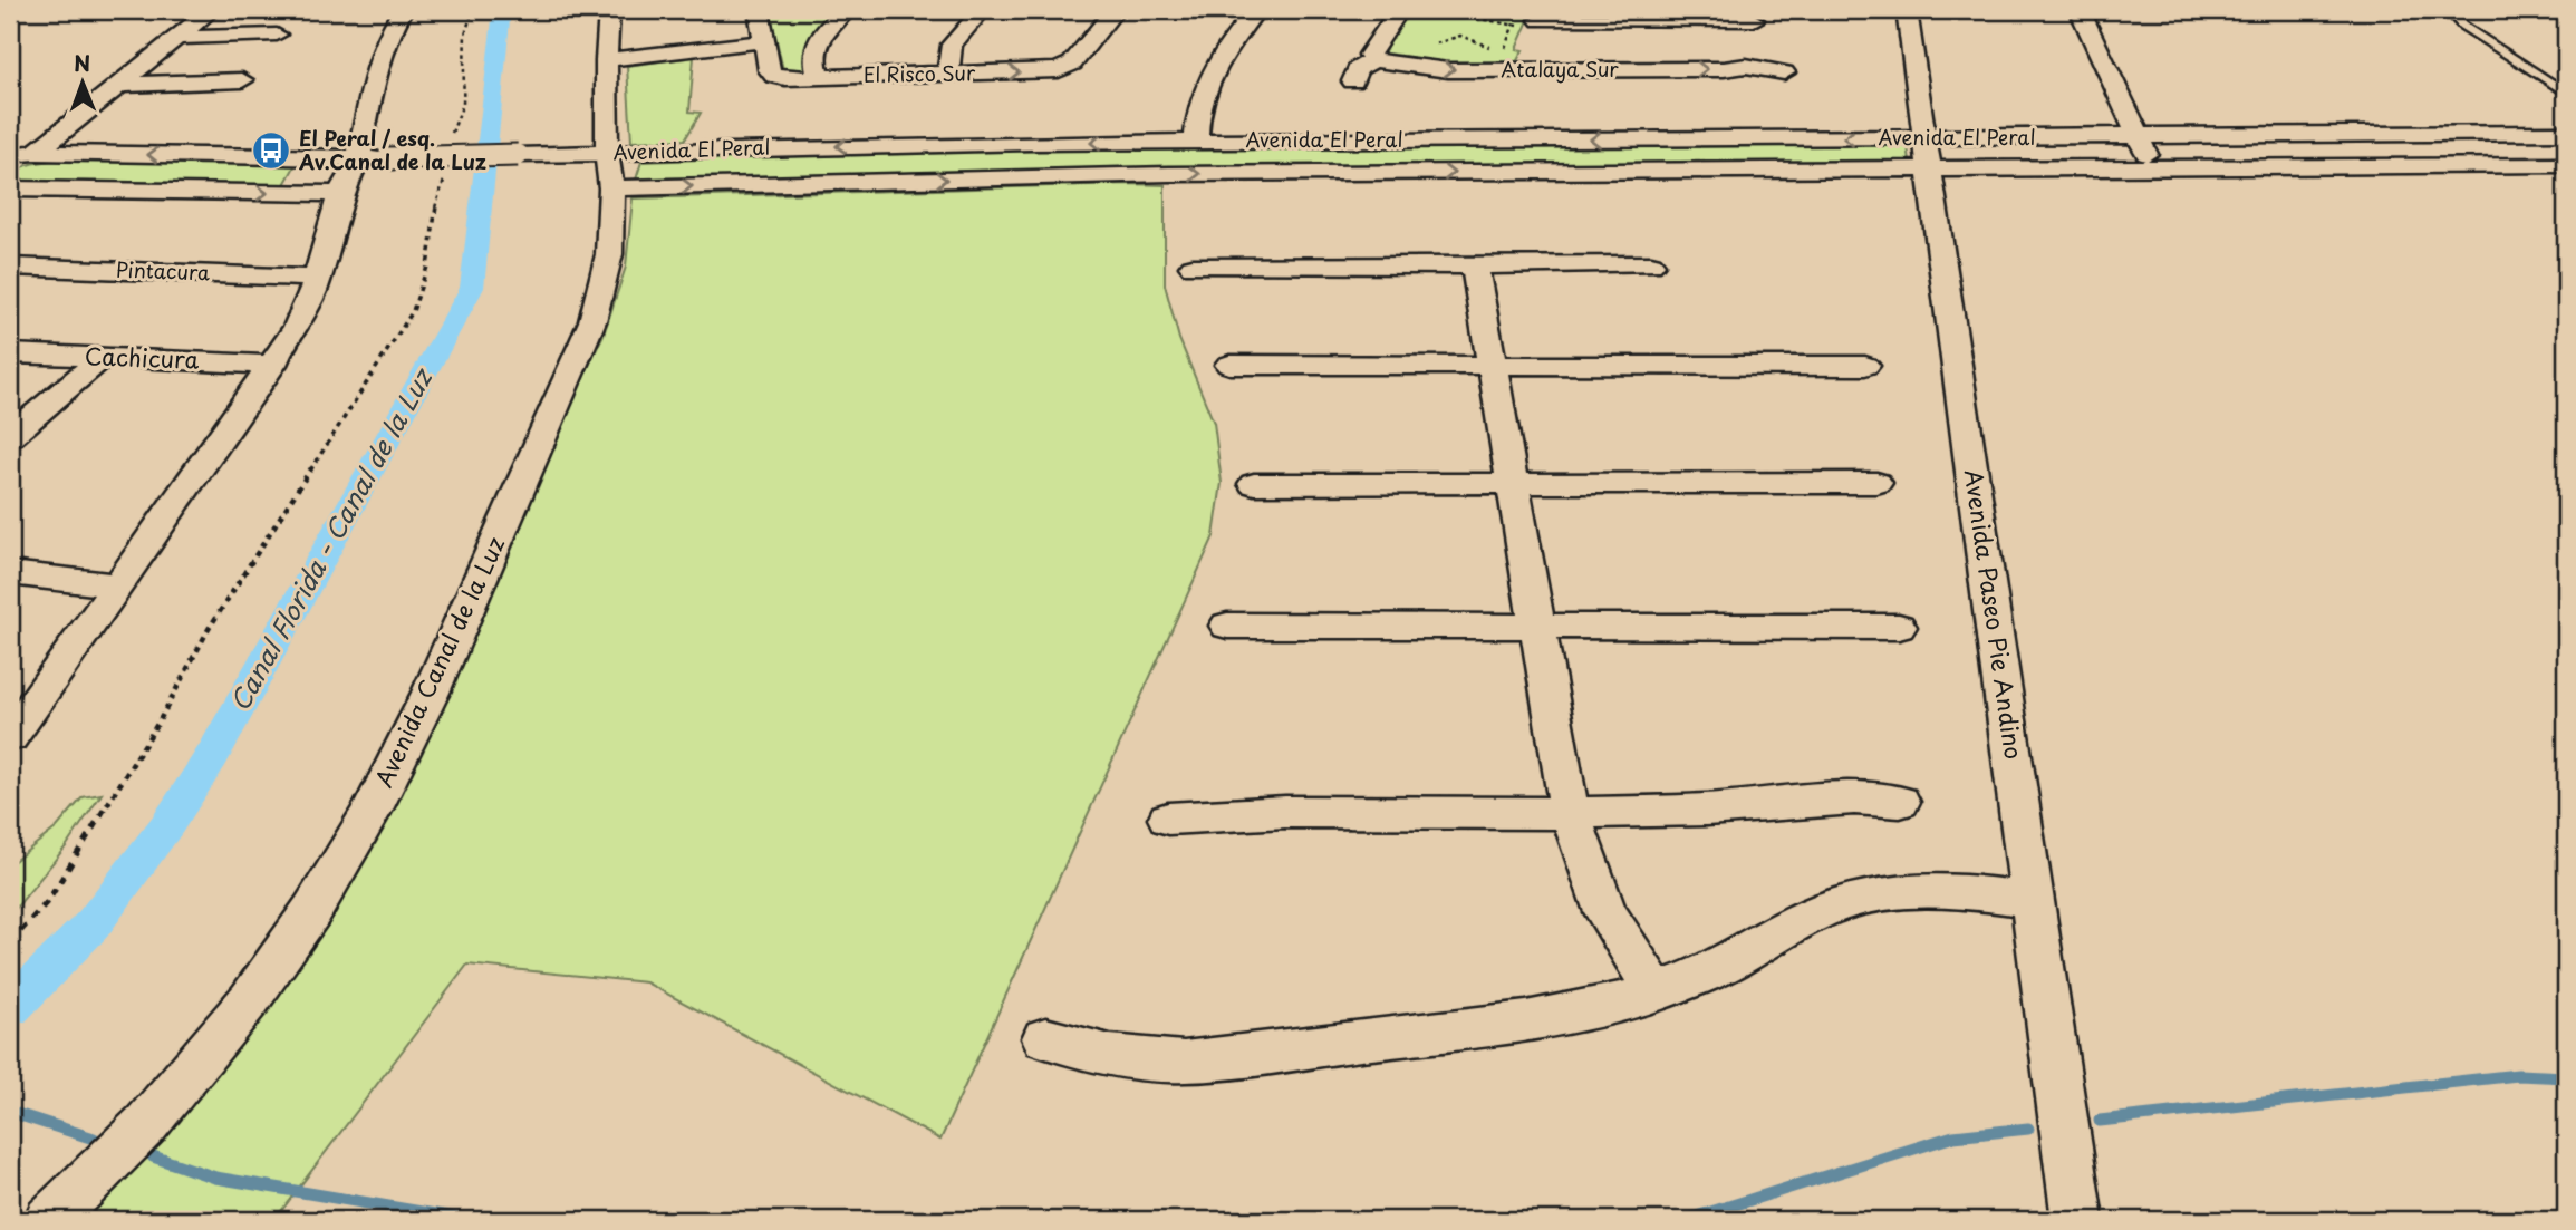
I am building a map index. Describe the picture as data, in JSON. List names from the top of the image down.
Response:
{
  "streets": {
    "street": [
      "Atalaya Sur",
      "El Risco Sur",
      "Avenida El Peral",
      "Pintacura",
      "Cachicura",
      "Avenida Paseo Pie Andino",
      "Avenida Canal de la Luz"
    ]
  },
  "crossings": [
    ["Avenida El Peral", "Avenida Paseo Pie Andino"],
    ["Avenida El Peral", "Avenida Canal de la Luz"]
  ],
  "water": ["Canal Florida - Canal de la Luz"],
  "places": {
    "bus stop": ["El Peral / esq. Av.Canal de la Luz"]
  },
  "north": "top"
}
